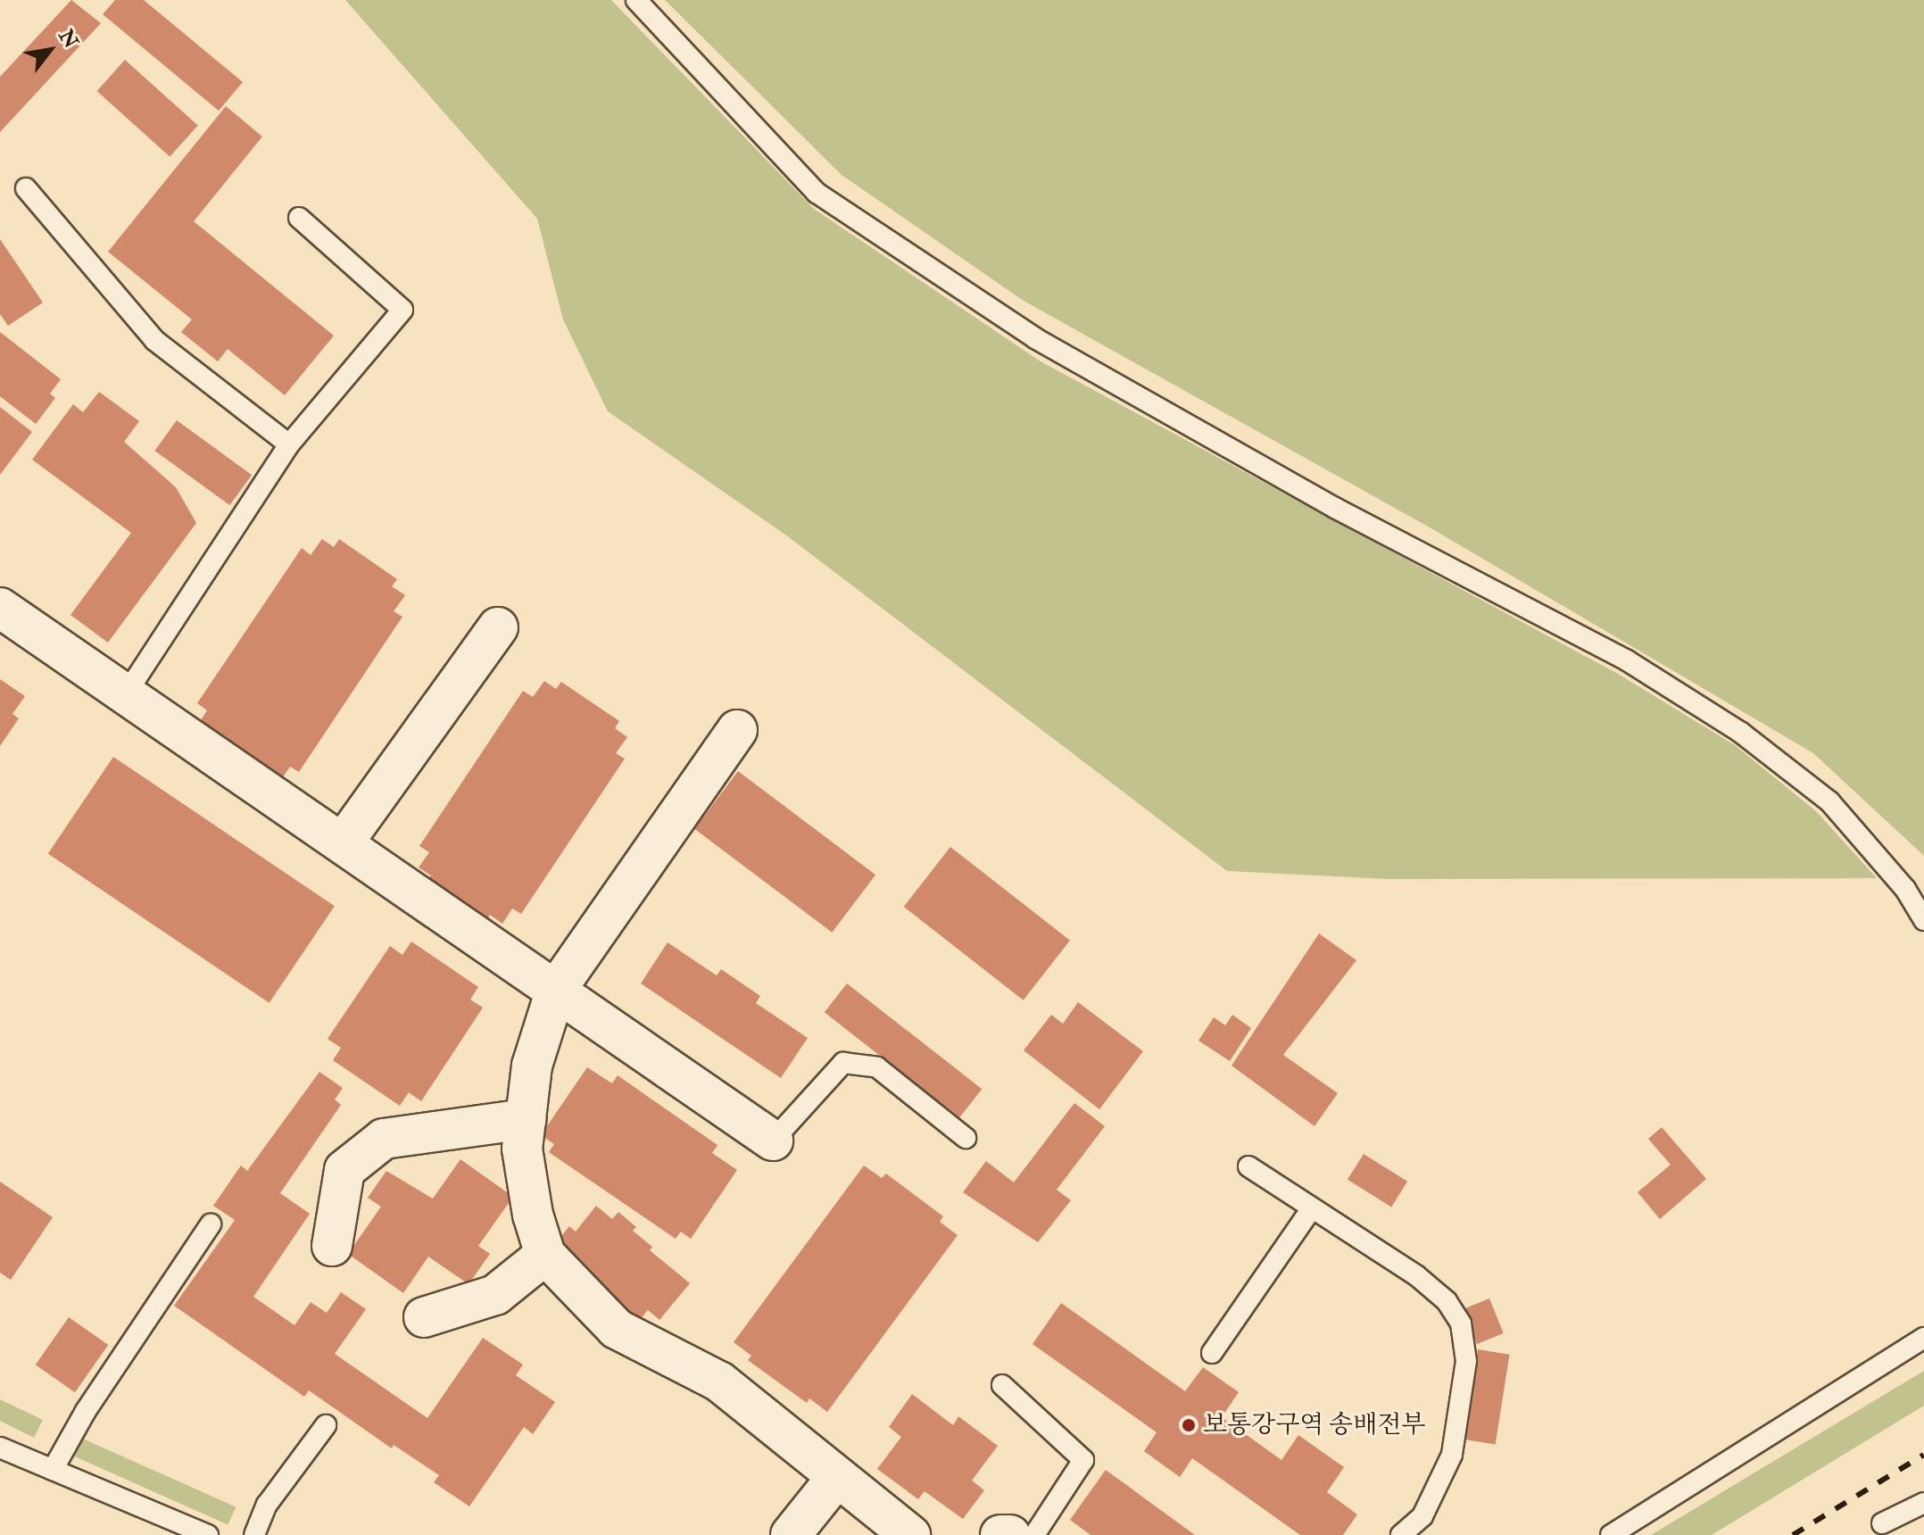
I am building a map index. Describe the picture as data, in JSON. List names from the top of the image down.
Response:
{
  "places": ["보통강구역 송배전부"],
  "north": "top right"
}
